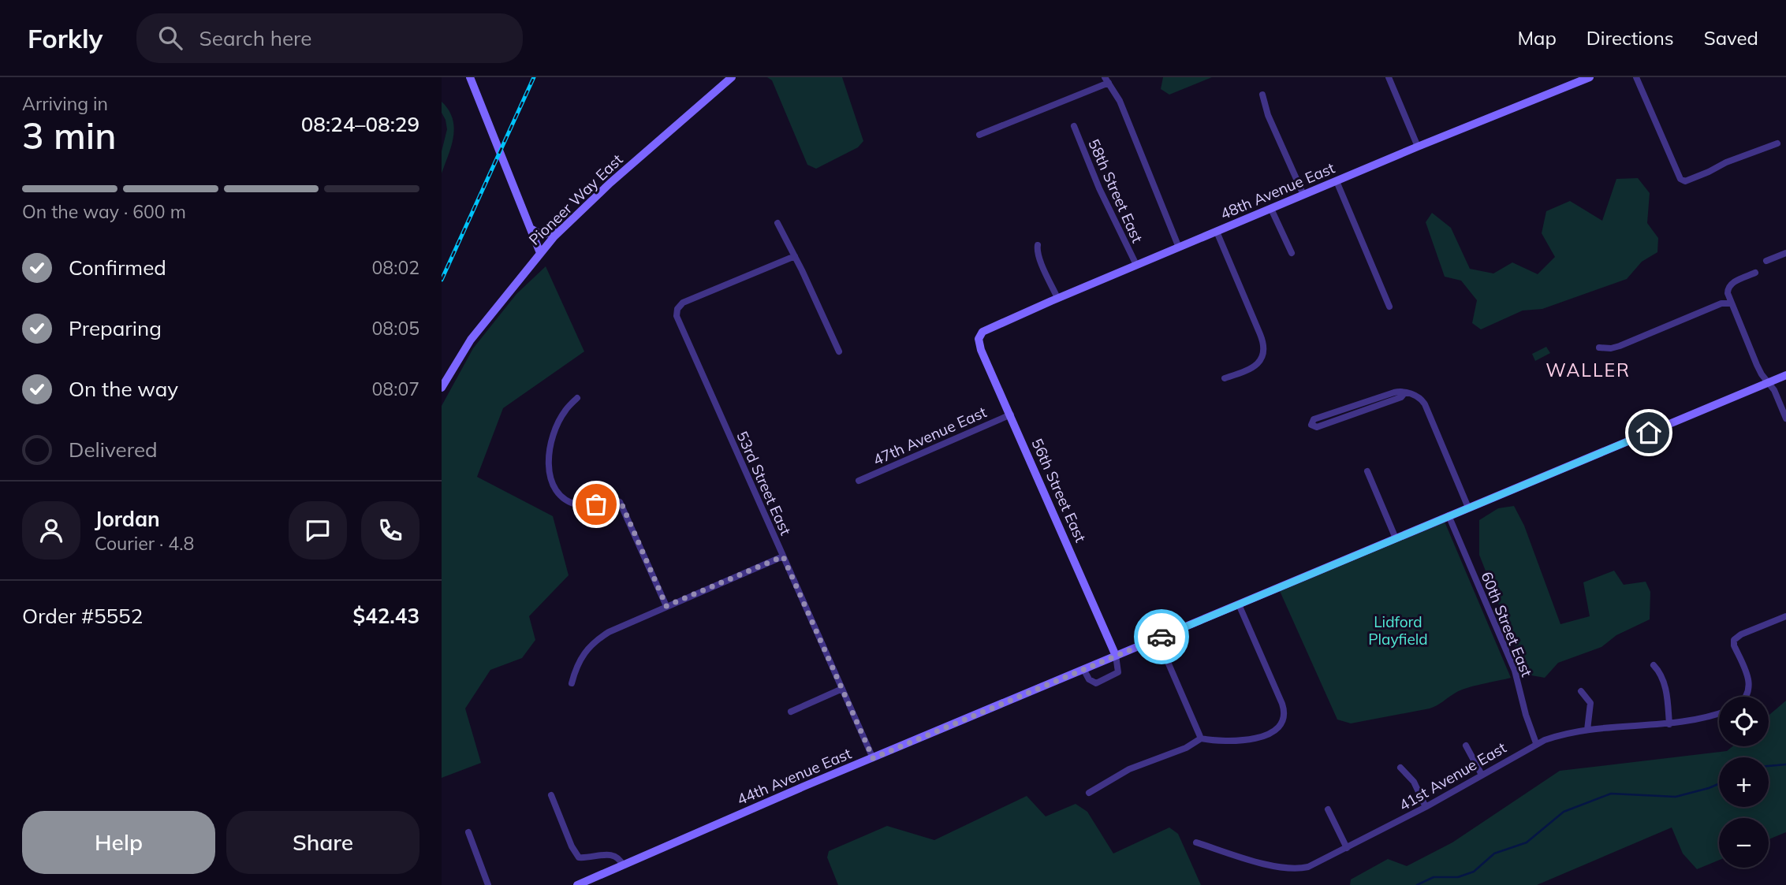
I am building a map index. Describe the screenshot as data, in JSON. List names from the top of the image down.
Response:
{
  "streets": {
    "street": [
      "58th Street East",
      "48th Avenue East",
      "Pioneer Way East",
      "47th Avenue East",
      "53rd Street East",
      "56th Street East",
      "60th Street East",
      "44th Avenue East",
      "41st Avenue East"
    ]
  },
  "crossings": [
    ["58th Street East", "48th Avenue East"],
    ["48th Avenue East", "56th Street East"],
    ["47th Avenue East", "56th Street East"],
    ["53rd Street East", "44th Avenue East"],
    ["56th Street East", "44th Avenue East"],
    ["60th Street East", "44th Avenue East"],
    ["60th Street East", "41st Avenue East"]
  ],
  "districts": ["WALLER"],
  "parks": ["Lidford Playfield"],
  "page": {
    "header": "Forkly",
    "search": "Search here",
    "nav": ["Map", "Directions", "Saved"],
    "heading": ["3 min", "Arriving in", "08:24–08:29"],
    "panel": [
      "Jordan",
      "Courier · 4.8",
      "Order #5552",
      "$42.43"
    ],
    "bar": "On the way · 600 m",
    "list": [
      ["Confirmed", "08:02"],
      ["Preparing", "08:05"],
      ["On the way", "08:07"],
      "Delivered"
    ],
    "map_buttons": ["+", "−"],
    "buttons": ["Help", "Share"]
  }
}
